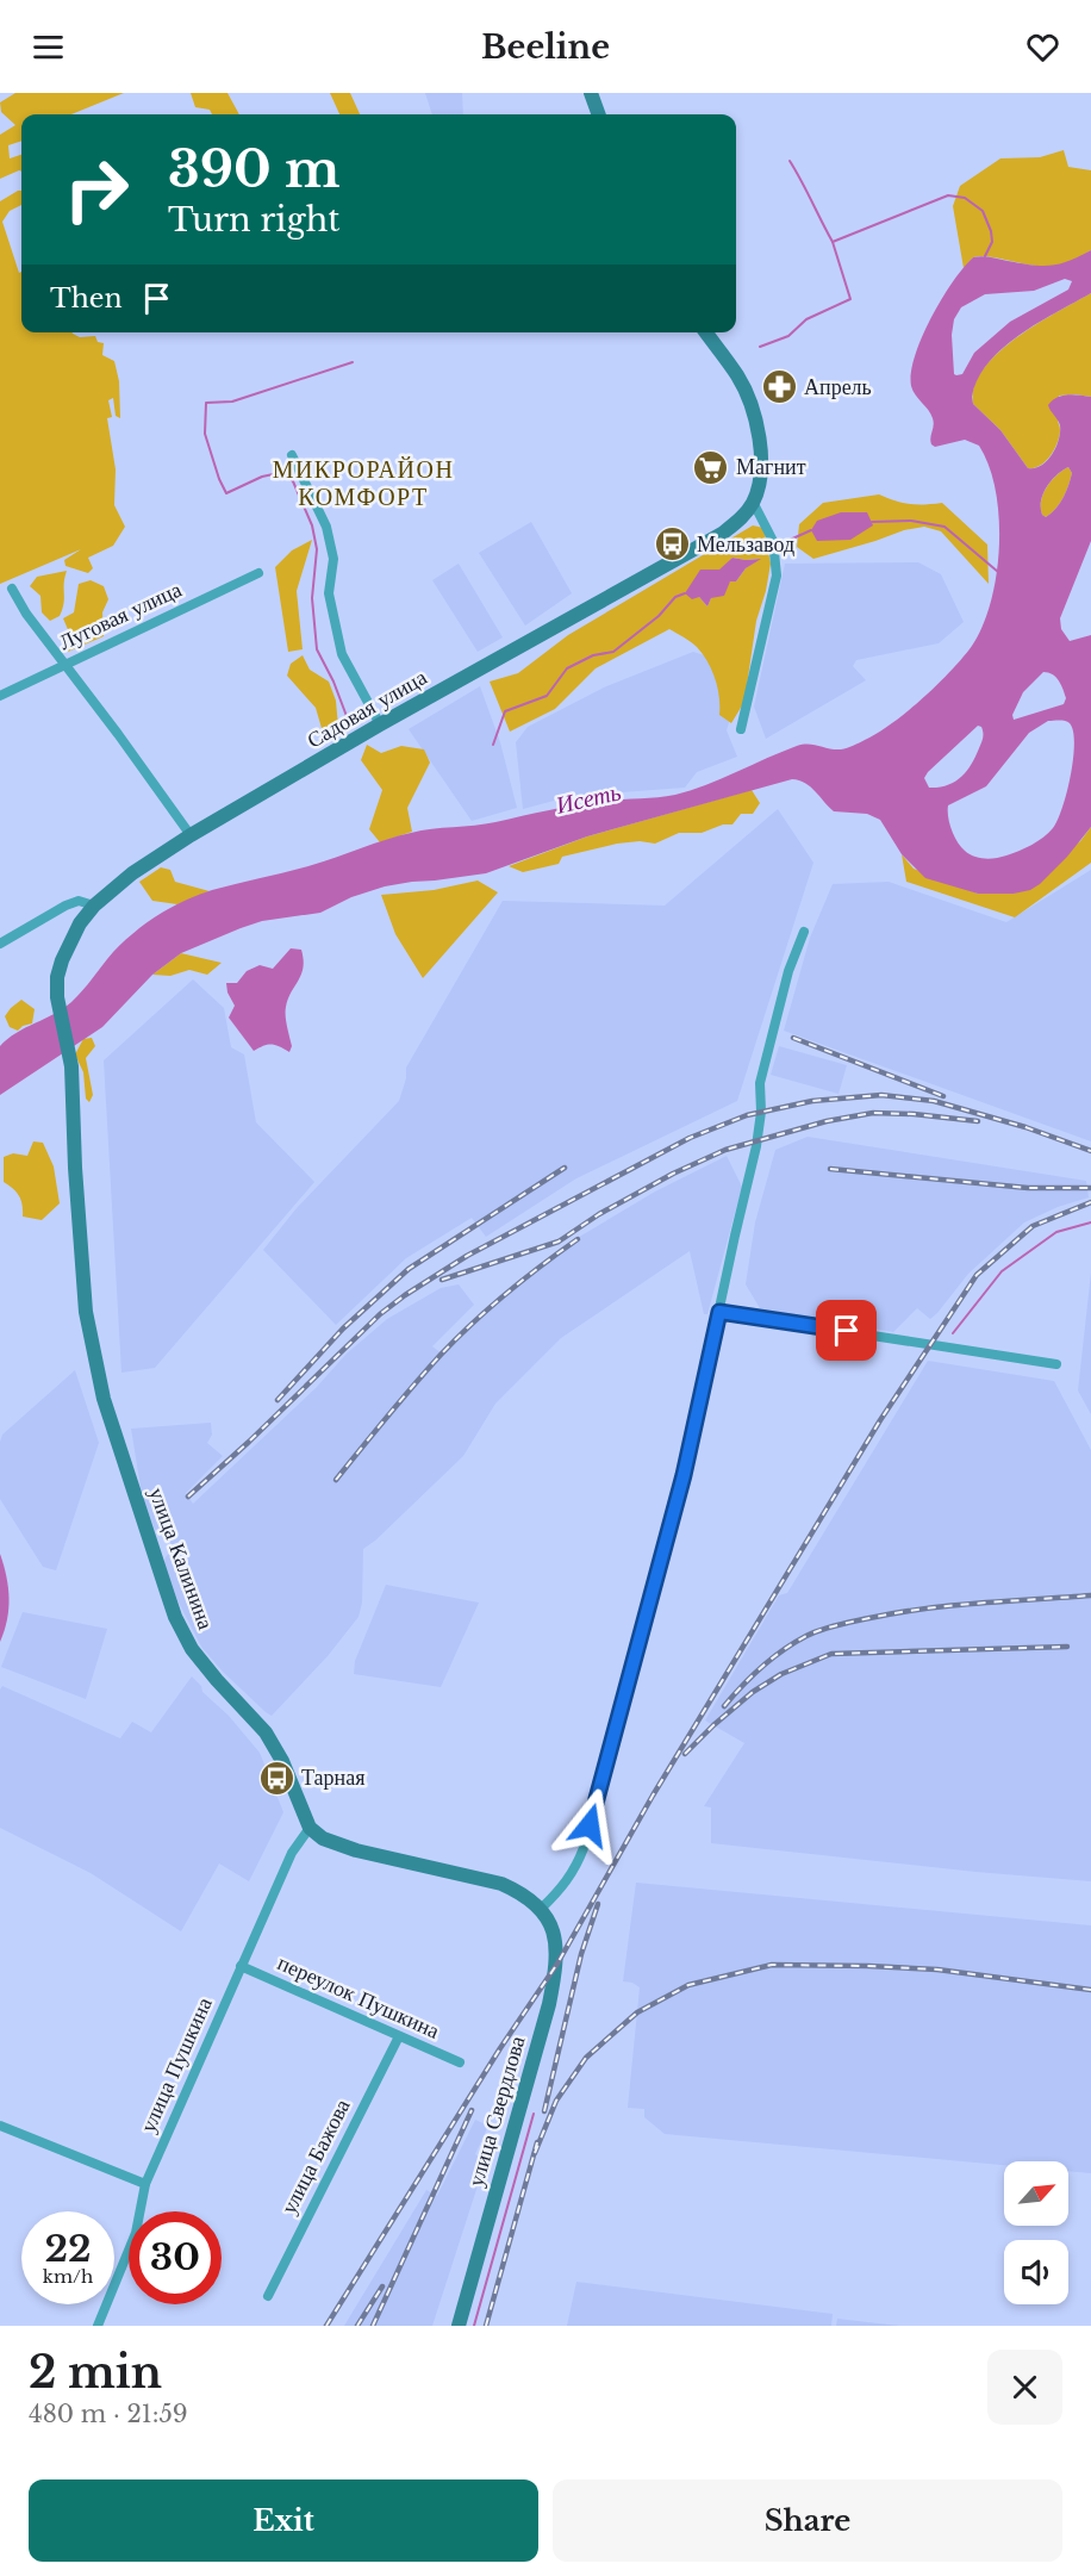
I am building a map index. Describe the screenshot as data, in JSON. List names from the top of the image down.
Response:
{
  "streets": {
    "main road": ["Садовая улица", "улица Калинина", "улица Свердлова"],
    "street": [
      "Луговая улица",
      "переулок Пушкина",
      "улица Пушкина",
      "улица Бажова"
    ]
  },
  "crossings": [
    ["Садовая улица", "улица Калинина"],
    ["улица Калинина", "улица Пушкина"],
    ["переулок Пушкина", "улица Пушкина"],
    ["переулок Пушкина", "улица Бажова"]
  ],
  "districts": ["МИКРОРАЙОН КОМФОРТ"],
  "water": ["Исеть"],
  "places": {
    "pharmacy": ["Апрель"],
    "supermarket": ["Магнит"],
    "bus stop": ["Мельзавод", "Тарная"]
  },
  "north": "top right",
  "page": {
    "header": "Beeline",
    "turn": ["390 m", "Turn right"],
    "then": "Then",
    "speed": "22 km/h",
    "limit": "30",
    "heading": ["2 min", "480 m · 21:59"],
    "buttons": ["Exit", "Share"]
  }
}
